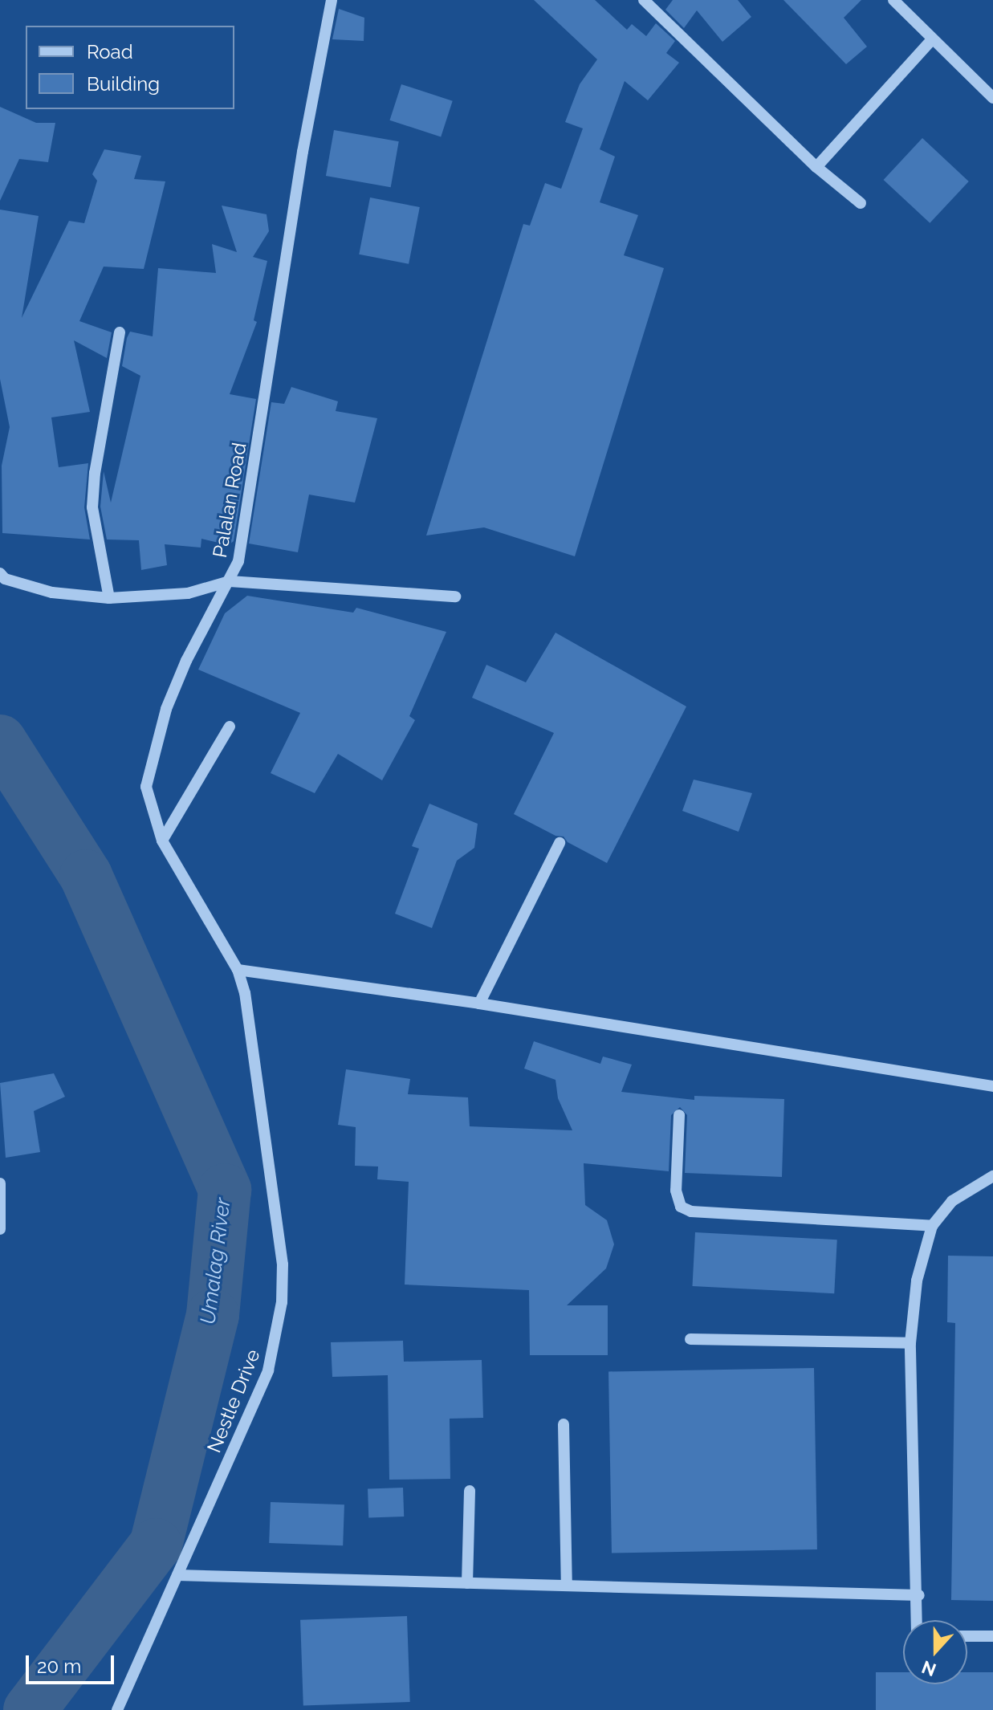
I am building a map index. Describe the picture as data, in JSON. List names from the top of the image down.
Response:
{
  "streets": {
    "street": ["Palalan Road", "Nestle Drive"]
  },
  "crossings": [
    ["Palalan Road", "Nestle Drive"]
  ],
  "water": ["Umalag River"],
  "legend": ["Road", "Building"],
  "scale_bar": "20 m",
  "north": "bottom"
}
